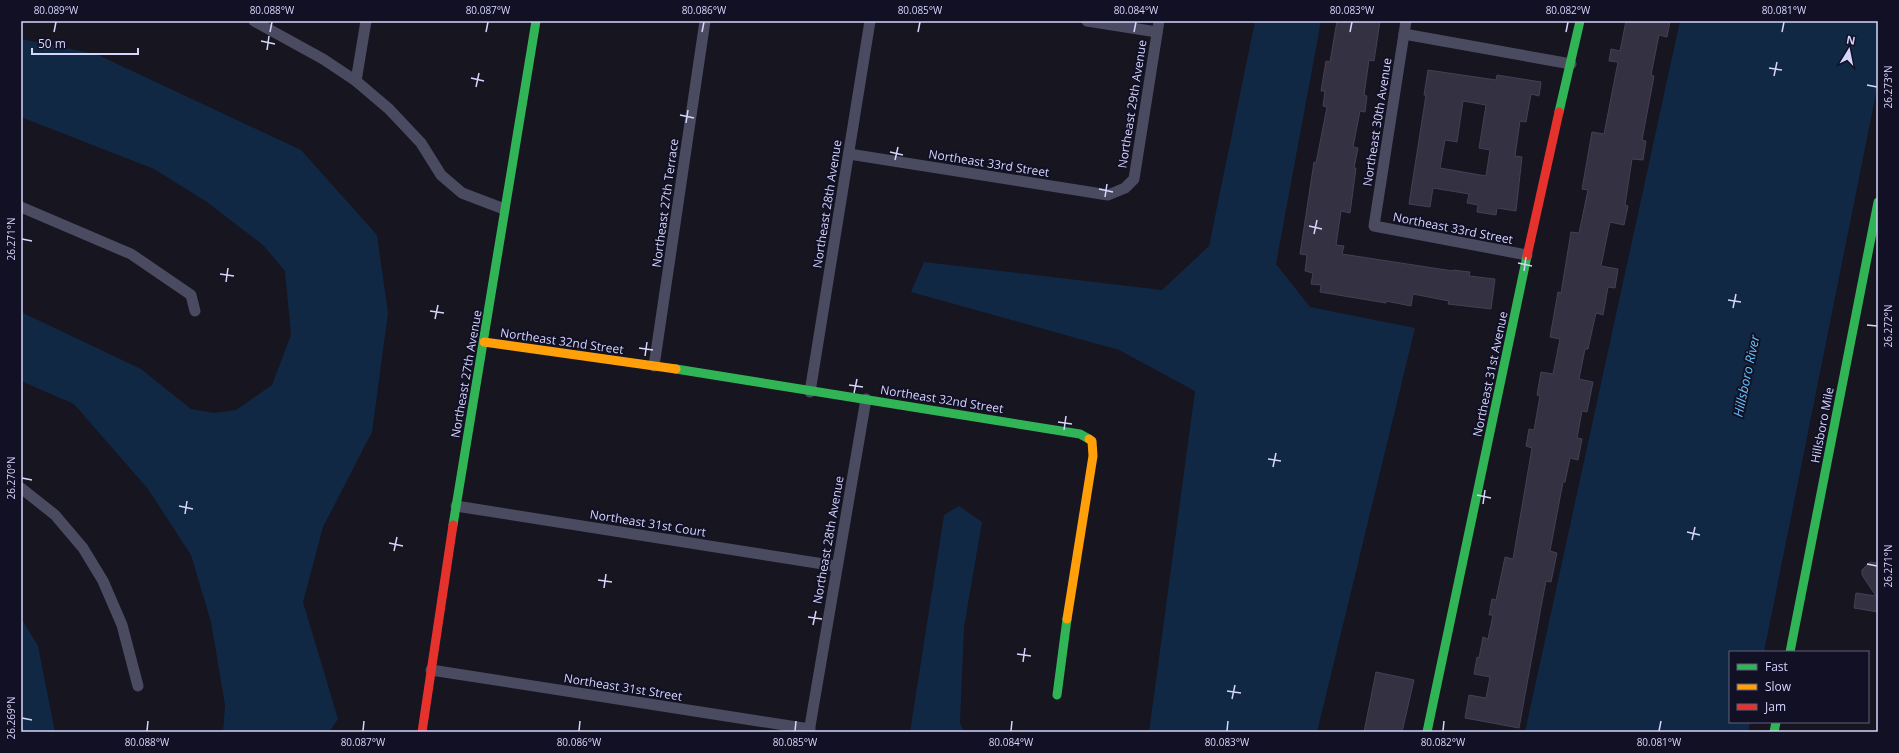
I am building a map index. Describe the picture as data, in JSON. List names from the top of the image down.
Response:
{
  "streets": {
    "street": [
      "Northeast 29th Avenue",
      "Northeast 30th Avenue",
      "Northeast 33rd Street",
      "Northeast 27th Terrace",
      "Northeast 28th Avenue",
      "Northeast 32nd Street",
      "Northeast 27th Avenue",
      "Northeast 31st Avenue",
      "Hillsboro Mile",
      "Northeast 31st Court",
      "Northeast 31st Street"
    ]
  },
  "crossings": [
    ["Northeast 29th Avenue", "Northeast 33rd Street"],
    ["Northeast 30th Avenue", "Northeast 33rd Street"],
    ["Northeast 33rd Street", "Northeast 28th Avenue"],
    ["Northeast 33rd Street", "Northeast 31st Avenue"],
    ["Northeast 27th Terrace", "Northeast 32nd Street"],
    ["Northeast 28th Avenue", "Northeast 32nd Street"],
    ["Northeast 28th Avenue", "Northeast 31st Court"],
    ["Northeast 28th Avenue", "Northeast 31st Street"],
    ["Northeast 32nd Street", "Northeast 27th Avenue"],
    ["Northeast 27th Avenue", "Northeast 31st Court"],
    ["Northeast 27th Avenue", "Northeast 31st Street"]
  ],
  "water": ["Hillsboro River"],
  "legend": ["Fast", "Slow", "Jam"],
  "scale_bar": "50 m",
  "north": "top",
  "coordinates": [
    "80.089°W",
    "80.088°W",
    "80.087°W",
    "80.086°W",
    "80.085°W",
    "80.084°W",
    "80.083°W",
    "80.082°W",
    "80.081°W",
    "26.273°N",
    "26.271°N",
    "26.272°N",
    "26.270°N",
    "26.269°N"
  ]
}
